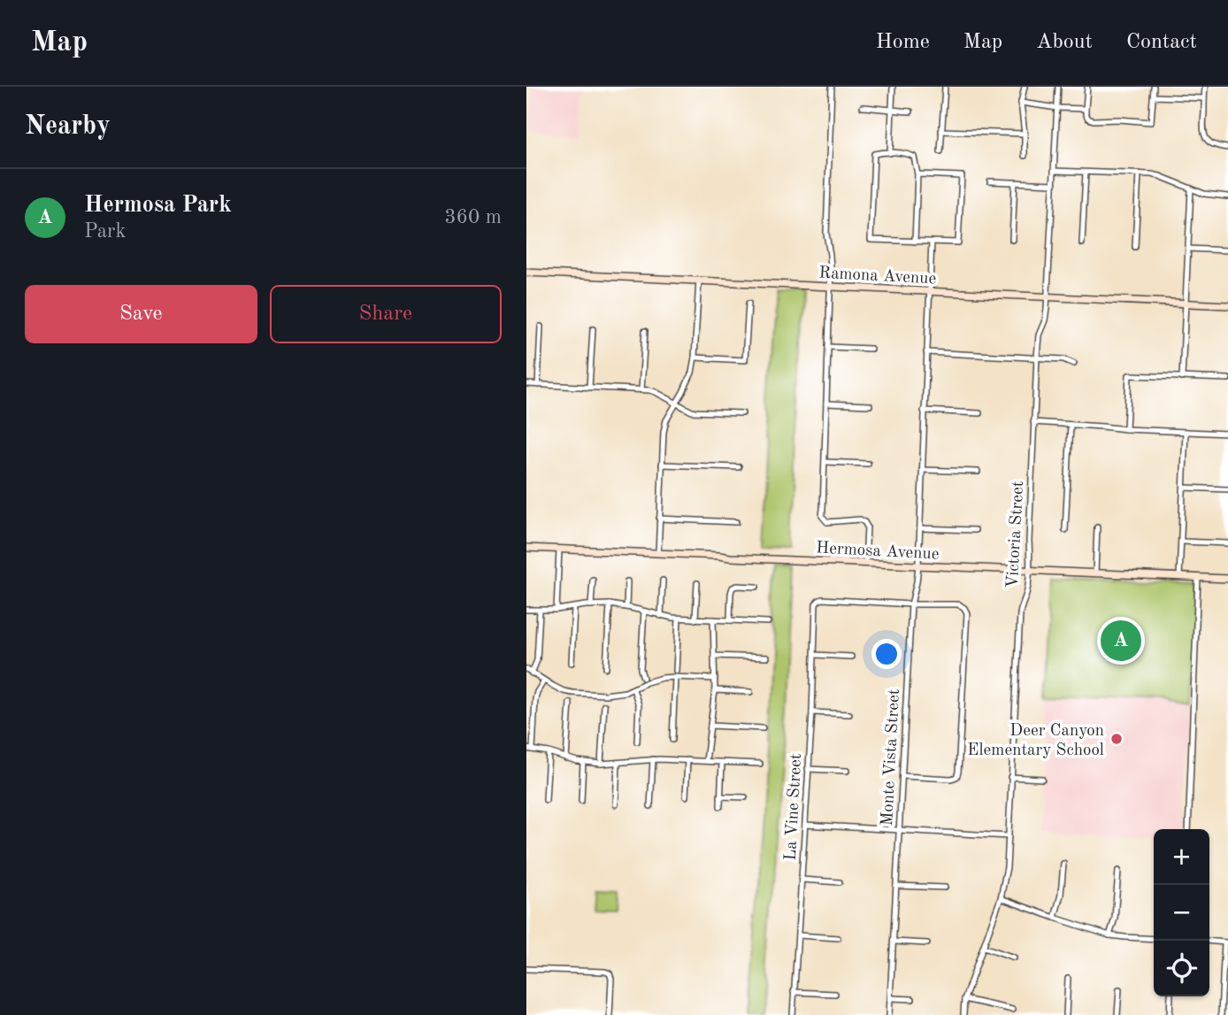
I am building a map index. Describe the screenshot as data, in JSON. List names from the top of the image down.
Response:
{
  "streets": {
    "street": [
      "Ramona Avenue",
      "Victoria Street",
      "Hermosa Avenue",
      "Monte Vista Street",
      "La Vine Street"
    ]
  },
  "crossings": [
    ["Ramona Avenue", "Victoria Street"],
    ["Ramona Avenue", "Monte Vista Street"],
    ["Victoria Street", "Hermosa Avenue"],
    ["Hermosa Avenue", "Monte Vista Street"],
    ["Monte Vista Street", "La Vine Street"]
  ],
  "places": ["Deer Canyon Elementary School"],
  "page": {
    "header": "Map",
    "nav": [
      "Home",
      "Map",
      "About",
      "Contact"
    ],
    "heading": "Nearby",
    "list": [
      {
        "mark": "A",
        "name": "Hermosa Park",
        "note": "Park",
        "value": "360 m"
      }
    ],
    "buttons": ["Save", "Share"],
    "pins": "A",
    "map_buttons": ["+", "−"]
  }
}
